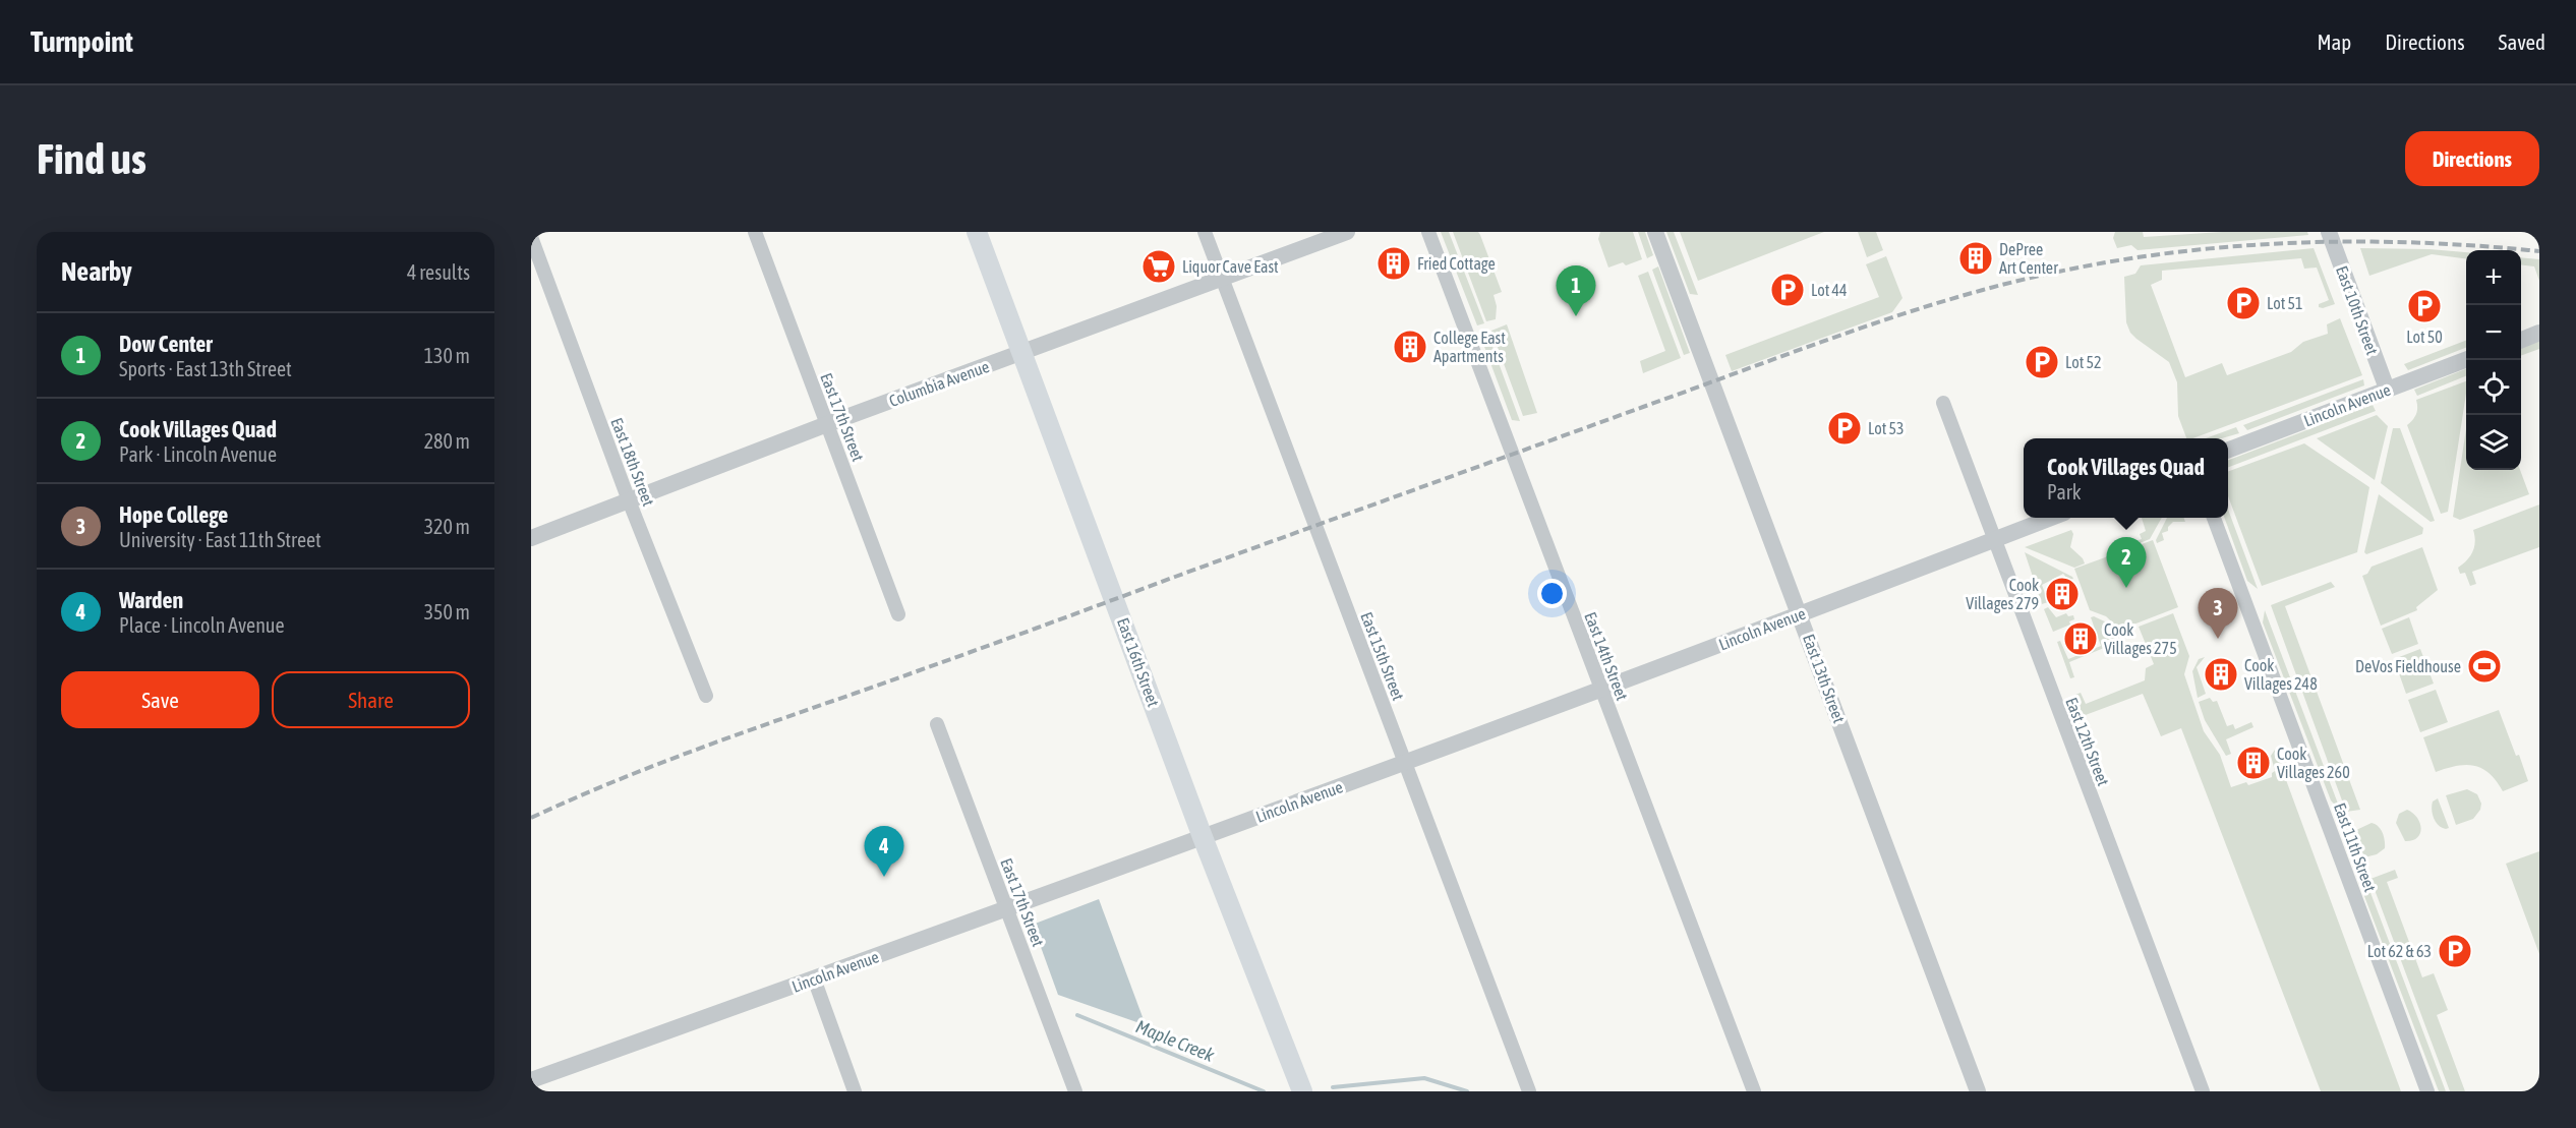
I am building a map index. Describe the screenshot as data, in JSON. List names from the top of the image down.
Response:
{
  "streets": {
    "main road": ["East 16th Street"],
    "street": [
      "East 10th Street",
      "Columbia Avenue",
      "Lincoln Avenue",
      "East 17th Street",
      "East 18th Street",
      "East 15th Street",
      "East 14th Street",
      "East 13th Street",
      "East 12th Street",
      "East 11th Street"
    ]
  },
  "crossings": [
    ["East 10th Street", "Lincoln Avenue"],
    ["Columbia Avenue", "East 17th Street"],
    ["Columbia Avenue", "East 18th Street"],
    ["Columbia Avenue", "East 15th Street"],
    ["Columbia Avenue", "East 16th Street"],
    ["Lincoln Avenue", "East 17th Street"],
    ["Lincoln Avenue", "East 15th Street"],
    ["Lincoln Avenue", "East 14th Street"],
    ["Lincoln Avenue", "East 16th Street"],
    ["Lincoln Avenue", "East 13th Street"],
    ["Lincoln Avenue", "East 12th Street"]
  ],
  "water": ["Maple Creek"],
  "places": {
    "building": [
      "DePree Art Center",
      "Fried Cottage",
      "College East Apartments",
      "Cook Villages 279",
      "Cook Villages 275",
      "Cook Villages 248",
      "Cook Villages 260"
    ],
    "supermarket": ["Liquor Cave East"],
    "parking": [
      "Lot 44",
      "Lot 51",
      "Lot 50",
      "Lot 52",
      "Lot 53",
      "Lot 62 & 63"
    ],
    "sports": ["DeVos Fieldhouse"]
  },
  "page": {
    "header": "Turnpoint",
    "nav": ["Map", "Directions", "Saved"],
    "buttons": [
      "Directions",
      ["Save", "Share"]
    ],
    "title": "Find us",
    "heading": ["Nearby", "4 results"],
    "map_buttons": ["+", "−"],
    "pins": [
      "1",
      "2",
      "3",
      "4"
    ],
    "list": [
      {
        "mark": "1",
        "name": "Dow Center",
        "note": "Sports · East 13th Street",
        "value": "130 m"
      },
      {
        "mark": "2",
        "name": "Cook Villages Quad",
        "note": "Park · Lincoln Avenue",
        "value": "280 m"
      },
      {
        "mark": "3",
        "name": "Hope College",
        "note": "University · East 11th Street",
        "value": "320 m"
      },
      {
        "mark": "4",
        "name": "Warden",
        "note": "Place · Lincoln Avenue",
        "value": "350 m"
      }
    ],
    "popup": ["Cook Villages Quad", "Park"]
  }
}
